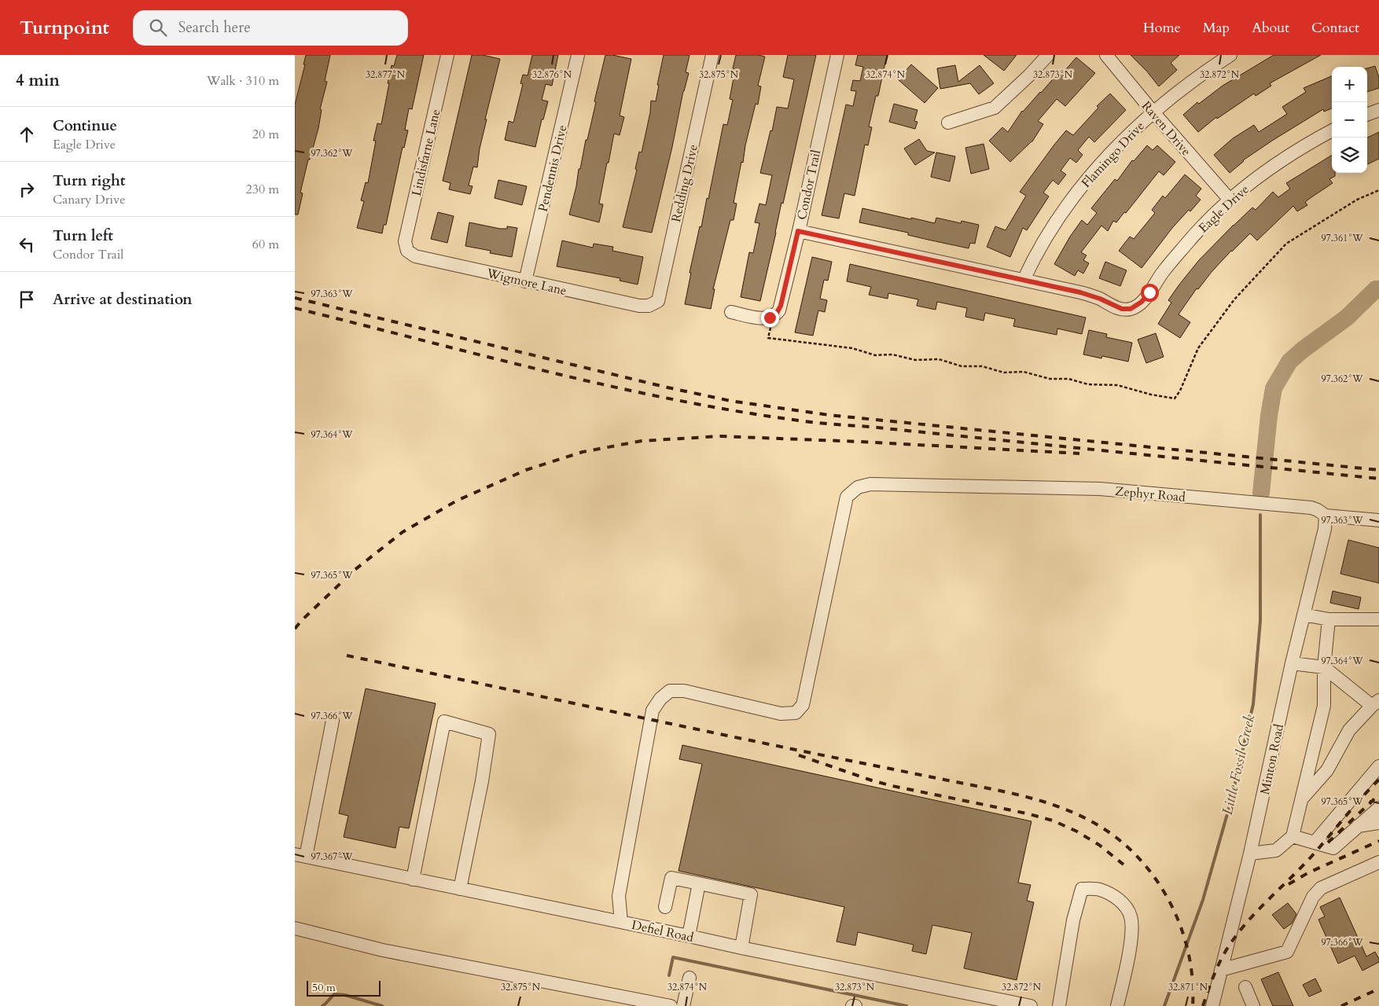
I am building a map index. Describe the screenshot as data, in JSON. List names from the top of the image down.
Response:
{
  "streets": {
    "street": [
      "Raven Drive",
      "Lindisfarne Lane",
      "Flamingo Drive",
      "Pendennis Drive",
      "Redding Drive",
      "Condor Trail",
      "Eagle Drive",
      "Wigmore Lane",
      "Zephyr Road",
      "Minton Road",
      "Defiel Road"
    ]
  },
  "crossings": [
    ["Raven Drive", "Flamingo Drive"],
    ["Raven Drive", "Eagle Drive"],
    ["Lindisfarne Lane", "Wigmore Lane"],
    ["Flamingo Drive", "Eagle Drive"],
    ["Pendennis Drive", "Wigmore Lane"],
    ["Redding Drive", "Wigmore Lane"],
    ["Zephyr Road", "Minton Road"],
    ["Zephyr Road", "Defiel Road"]
  ],
  "water": ["Little Fossil Creek"],
  "scale_bar": "50 m",
  "page": {
    "header": "Turnpoint",
    "search": "Search here",
    "nav": [
      "Home",
      "Map",
      "About",
      "Contact"
    ],
    "heading": ["4 min", "Walk · 310 m"],
    "map_buttons": ["+", "−"],
    "list": [
      ["Continue", "Eagle Drive", "20 m"],
      ["Turn right", "Canary Drive", "230 m"],
      ["Turn left", "Condor Trail", "60 m"],
      "Arrive at destination"
    ],
    "scale": "50 m"
  },
  "coordinates": [
    "32.877°N",
    "32.876°N",
    "32.875°N",
    "32.874°N",
    "32.873°N",
    "32.872°N",
    "97.362°W",
    "97.361°W",
    "97.363°W",
    "97.364°W",
    "97.365°W",
    "97.366°W",
    "97.367°W",
    "32.871°N"
  ]
}
